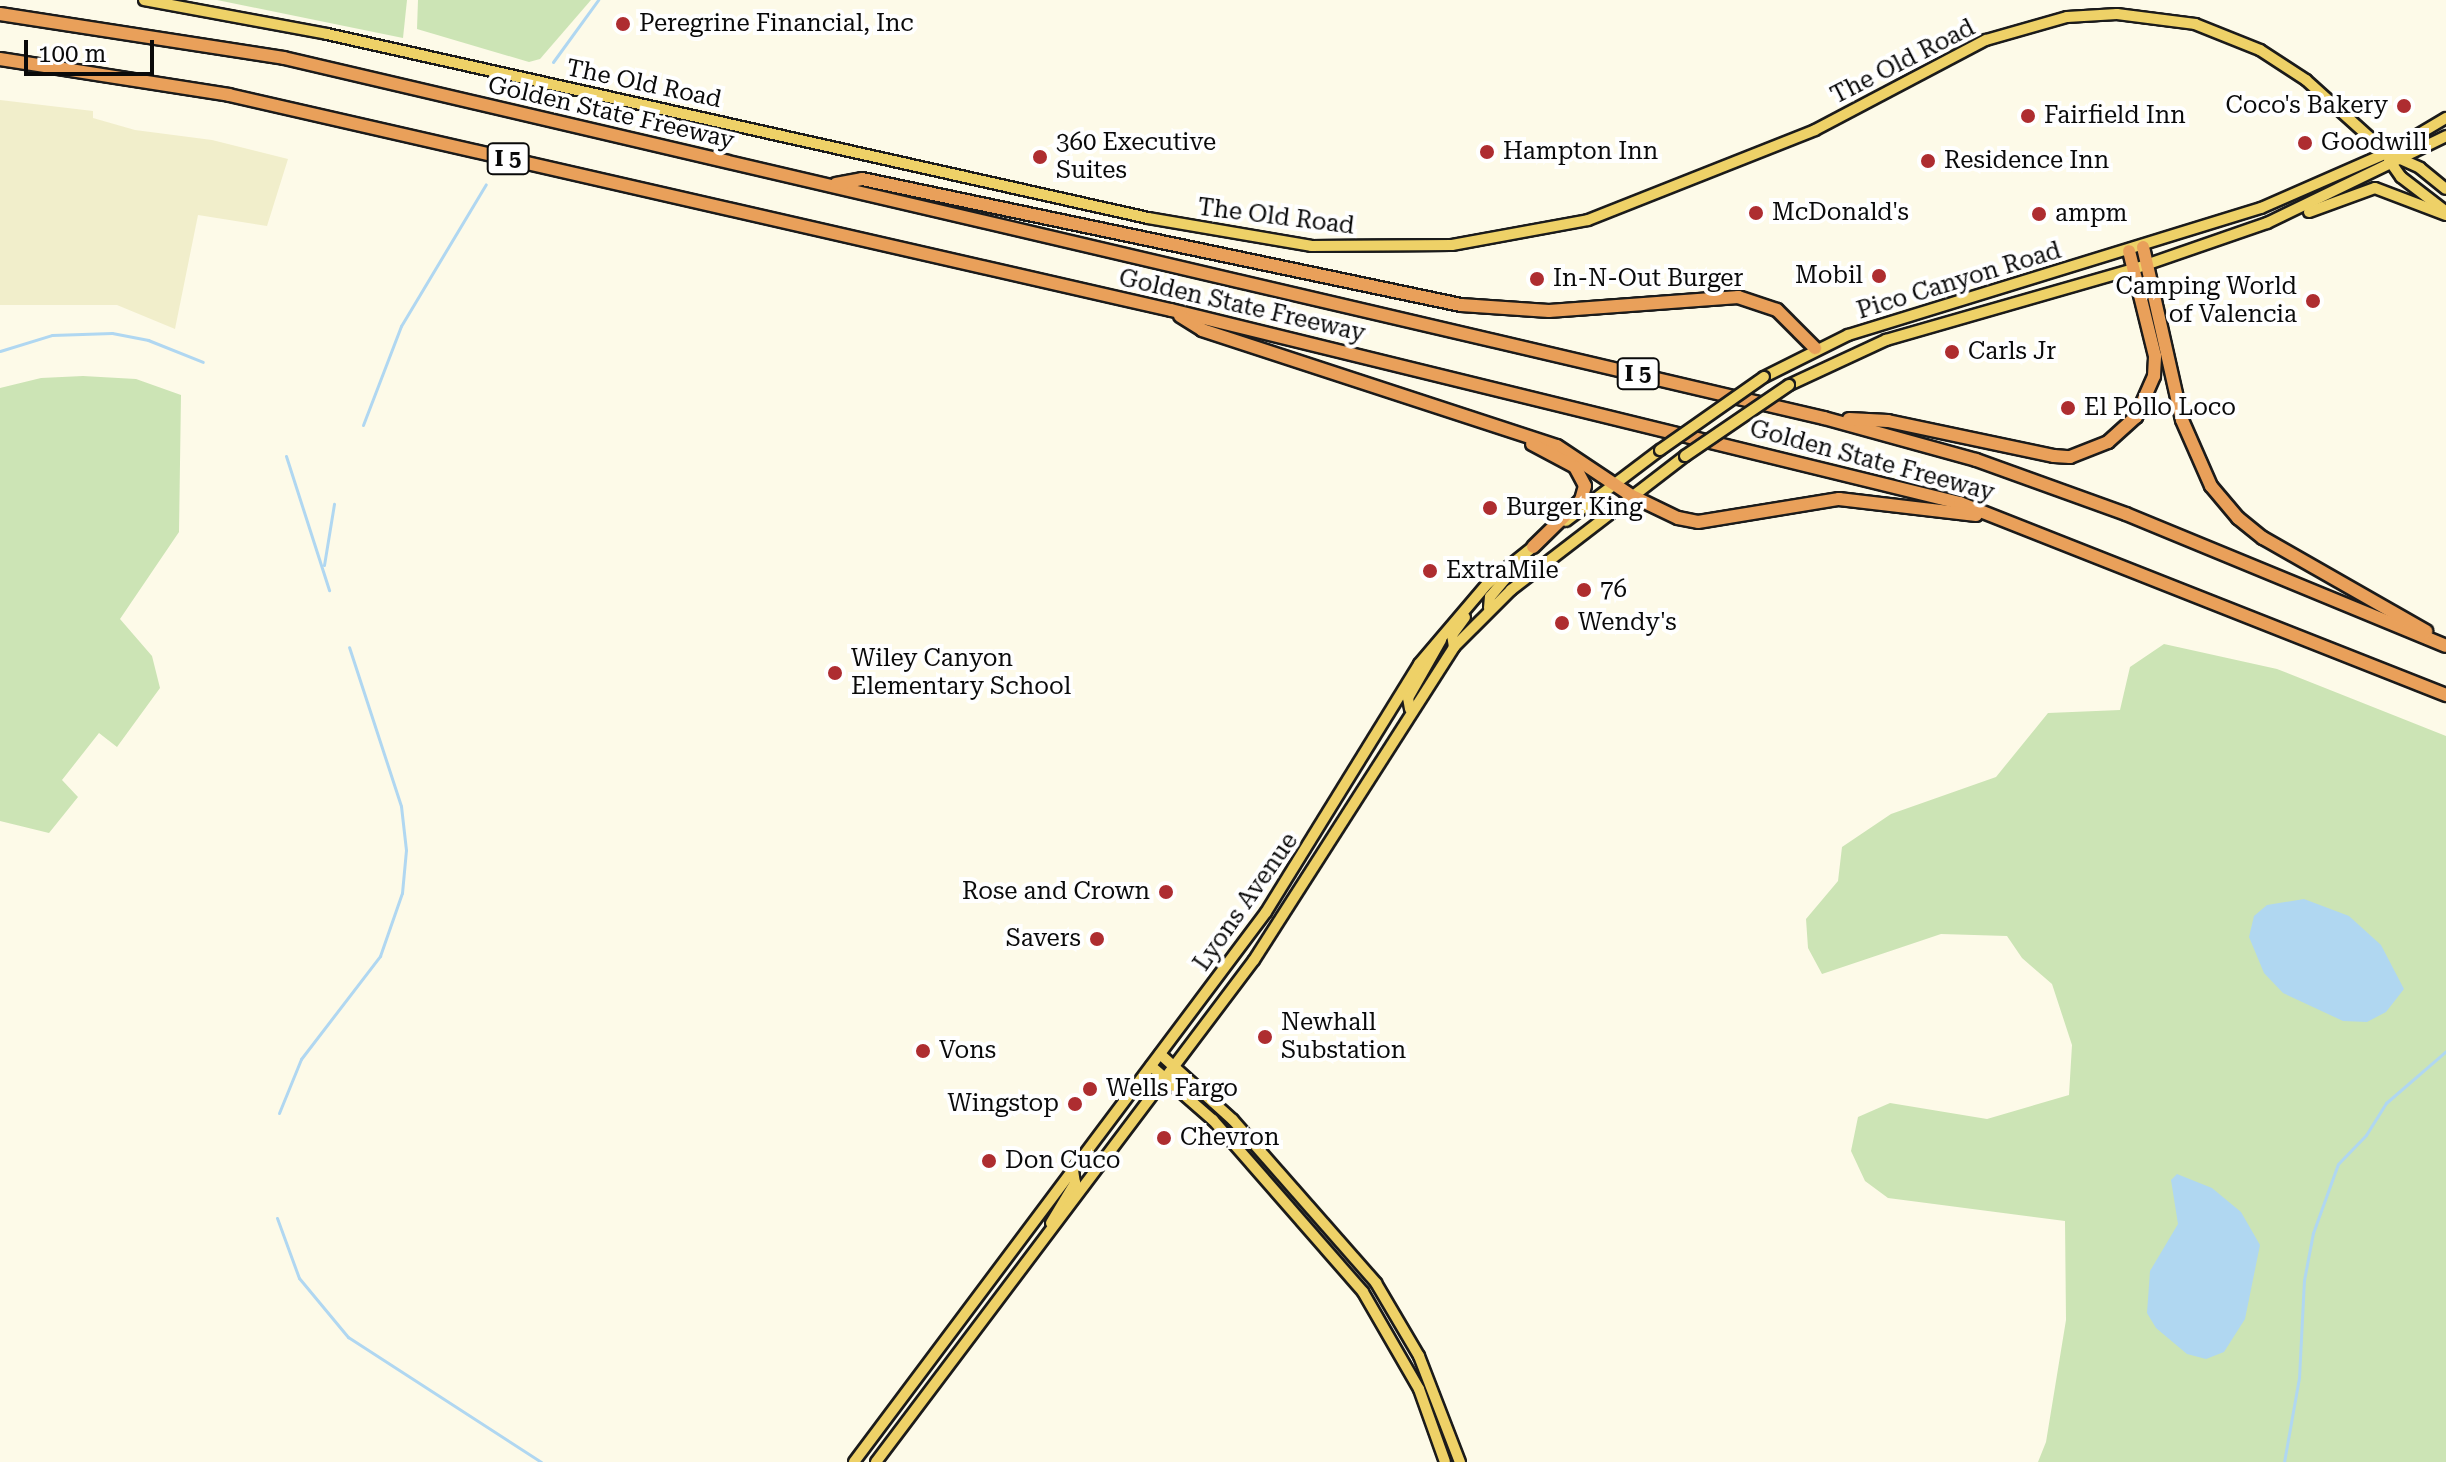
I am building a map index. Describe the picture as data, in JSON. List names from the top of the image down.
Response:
{
  "streets": {
    "highway": ["Golden State Freeway", "I 5"],
    "main road": ["The Old Road", "Pico Canyon Road", "Lyons Avenue"]
  },
  "crossings": [
    ["The Old Road", "Pico Canyon Road"],
    ["Pico Canyon Road", "Lyons Avenue"]
  ],
  "places": [
    "Peregrine Financial, Inc",
    "Coco's Bakery",
    "Fairfield Inn",
    "Goodwill",
    "Hampton Inn",
    "360 Executive Suites",
    "Residence Inn",
    "McDonald's",
    "ampm",
    "Mobil",
    "In-N-Out Burger",
    "Camping World of Valencia",
    "Carls Jr",
    "El Pollo Loco",
    "Burger King",
    "ExtraMile",
    "76",
    "Wendy's",
    "Wiley Canyon Elementary School",
    "Rose and Crown",
    "Savers",
    "Newhall Substation",
    "Vons",
    "Wells Fargo",
    "Wingstop",
    "Chevron",
    "Don Cuco"
  ],
  "scale_bar": "100 m"
}
